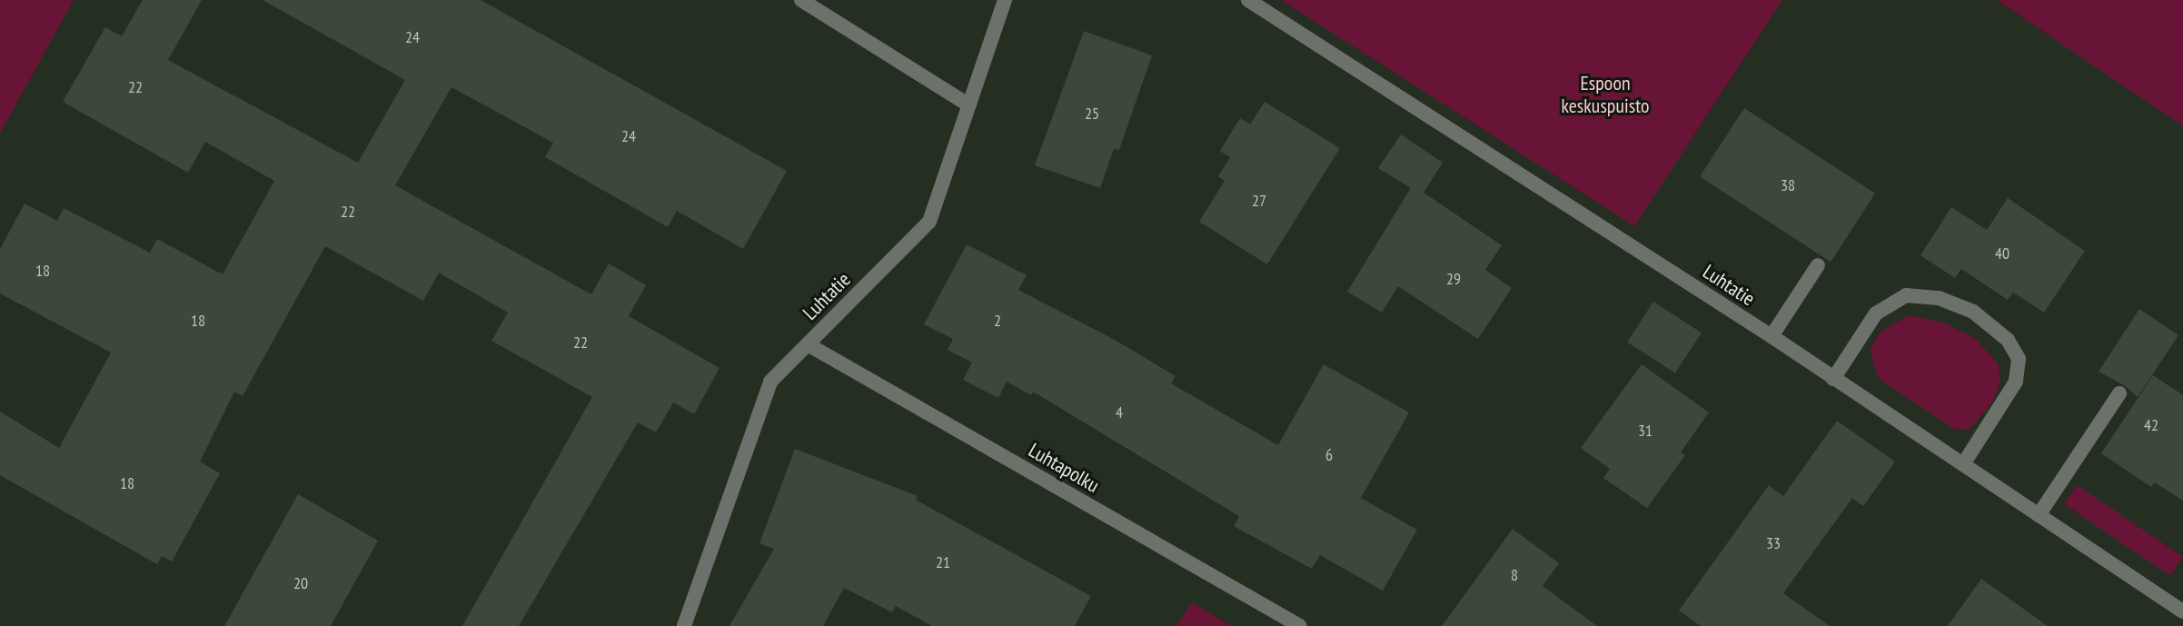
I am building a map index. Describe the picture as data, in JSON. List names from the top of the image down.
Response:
{
  "streets": {
    "street": ["Luhtatie", "Luhtapolku"]
  },
  "crossings": [
    ["Luhtatie", "Luhtapolku"]
  ],
  "parks": ["Espoon keskuspuisto"],
  "house_numbers": [
    "24",
    "22",
    "25",
    "24",
    "38",
    "27",
    "22",
    "40",
    "18",
    "29",
    "18",
    "2",
    "22",
    "4",
    "42",
    "31",
    "6",
    "18",
    "33",
    "21",
    "8",
    "20"
  ]
}
